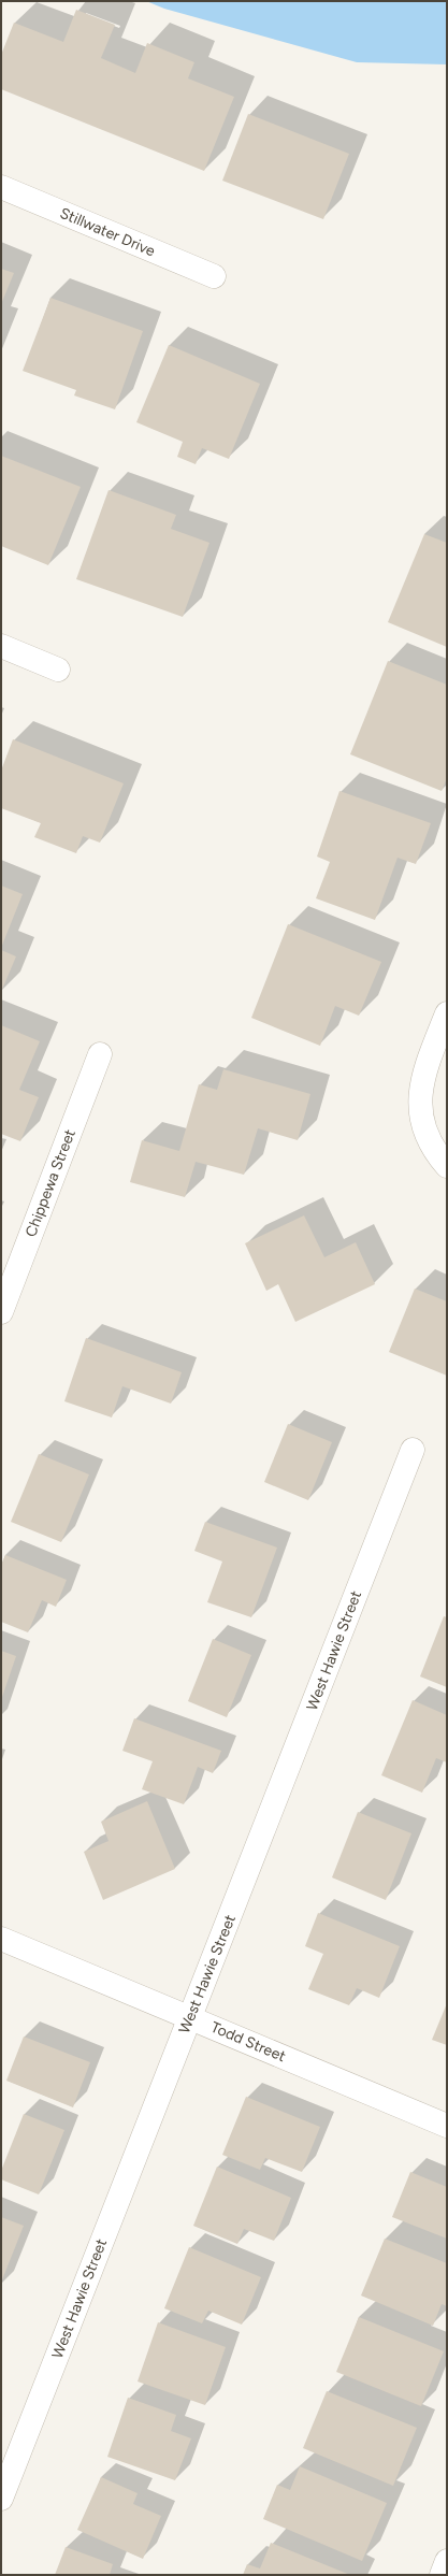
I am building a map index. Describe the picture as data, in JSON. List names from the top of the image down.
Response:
{
  "streets": {
    "street": [
      "Stillwater Drive",
      "Chippewa Street",
      "West Hawie Street",
      "Todd Street"
    ]
  },
  "crossings": [
    ["West Hawie Street", "Todd Street"]
  ]
}
